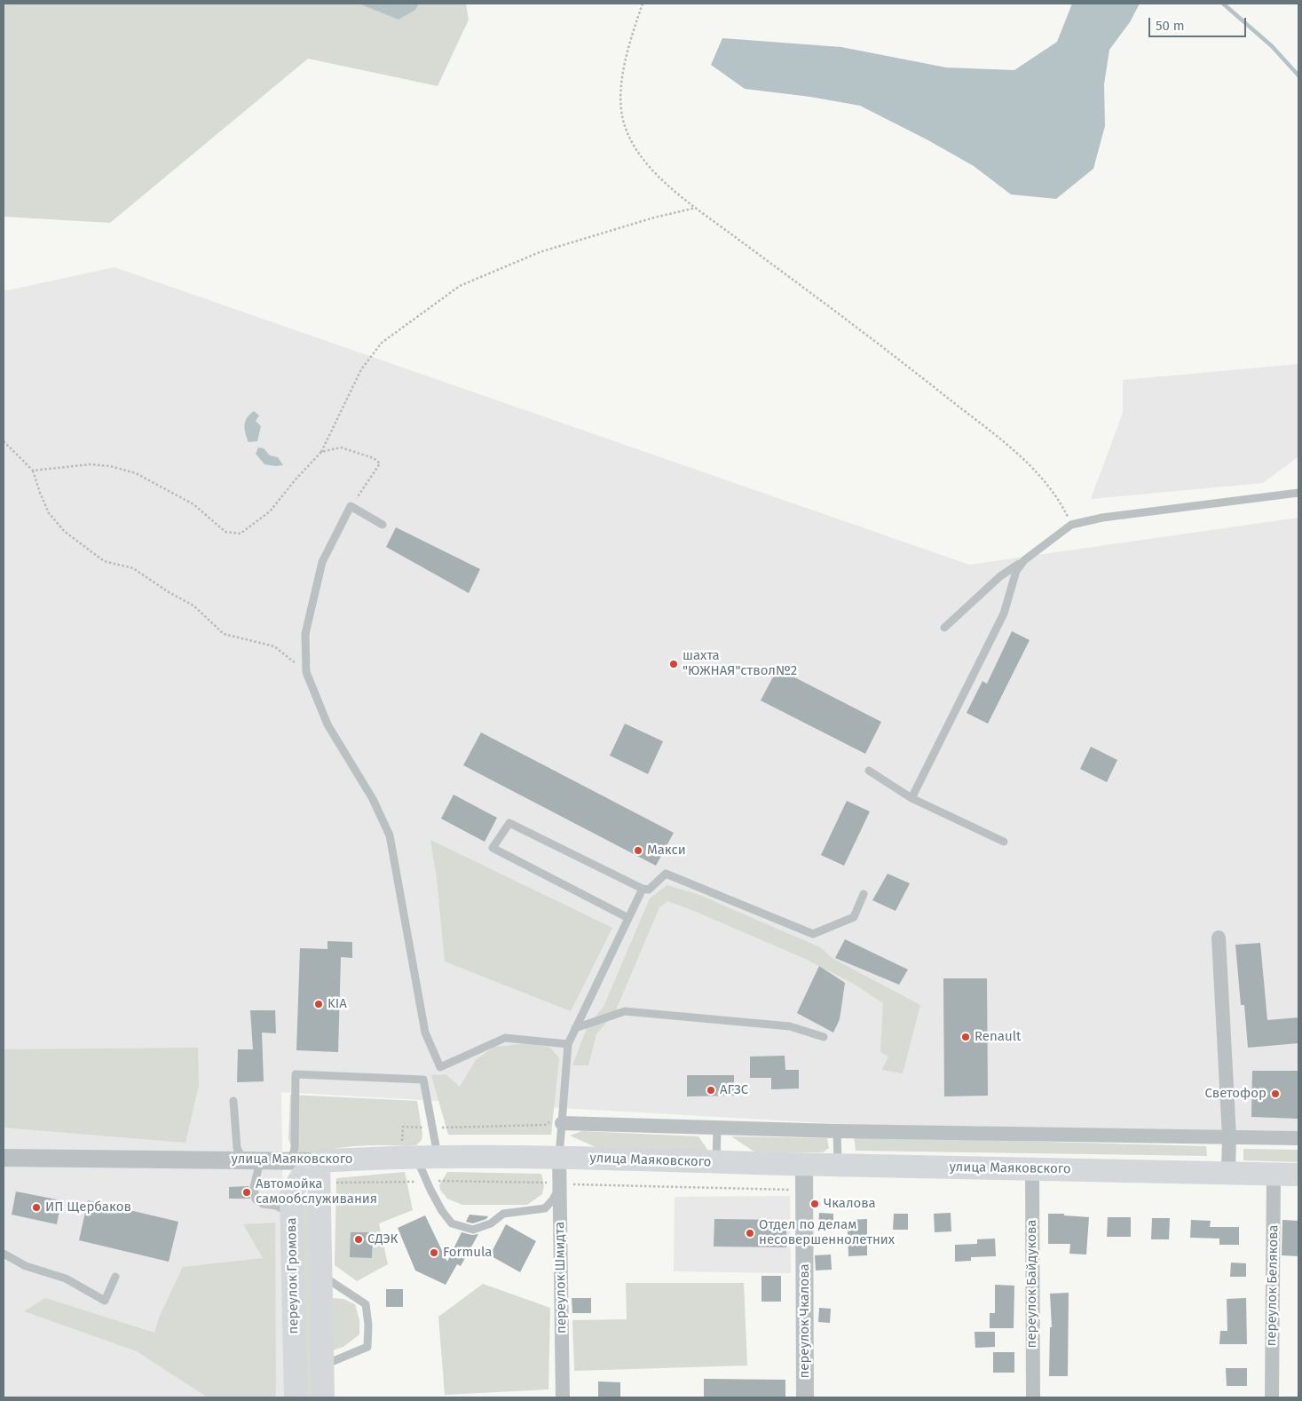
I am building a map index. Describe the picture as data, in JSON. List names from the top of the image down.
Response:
{
  "streets": {
    "main road": ["улица Маяковского", "переулок Громова"],
    "street": [
      "переулок Шмидта",
      "переулок Байдукова",
      "переулок Белякова",
      "переулок Чкалова"
    ]
  },
  "crossings": [
    ["улица Маяковского", "переулок Громова"],
    ["улица Маяковского", "переулок Шмидта"],
    ["улица Маяковского", "переулок Байдукова"],
    ["улица Маяковского", "переулок Белякова"],
    ["улица Маяковского", "переулок Чкалова"]
  ],
  "places": [
    "шахта \"ЮЖНАЯ\"ствол№2",
    "Макси",
    "KIA",
    "Renault",
    "АГЗС",
    "Светофор",
    "Автомойка самообслуживания",
    "Чкалова",
    "ИП Щербаков",
    "Отдел по делам несовершеннолетних",
    "СДЭК",
    "Formula"
  ],
  "scale_bar": "50 m"
}
